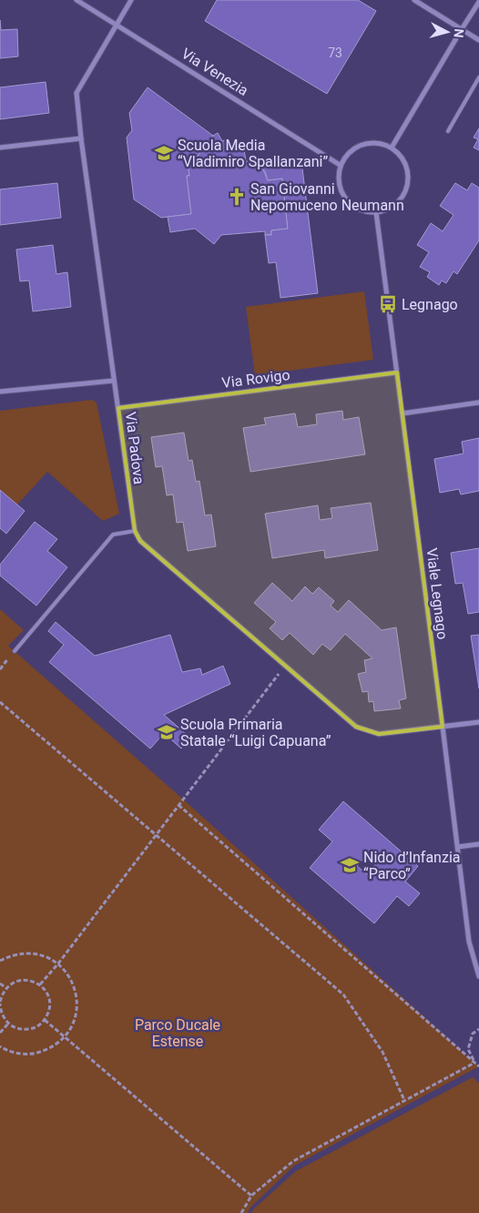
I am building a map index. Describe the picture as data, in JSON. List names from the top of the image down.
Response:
{
  "streets": {
    "street": [
      "Via Venezia",
      "Via Rovigo",
      "Via Padova",
      "Viale Legnago"
    ]
  },
  "crossings": [
    ["Via Venezia", "Via Padova"],
    ["Via Venezia", "Viale Legnago"],
    ["Via Rovigo", "Via Padova"],
    ["Via Rovigo", "Viale Legnago"]
  ],
  "parks": ["Parco Ducale Estense"],
  "places": {
    "school or university": ["Scuola Media “Vladimiro Spallanzani”", "Scuola Primaria Statale “Luigi Capuana”", "Nido d’Infanzia “Parco”"],
    "church": ["San Giovanni Nepomuceno Neumann"],
    "bus stop": ["Legnago"]
  },
  "house_numbers": ["73"],
  "north": "right"
}
